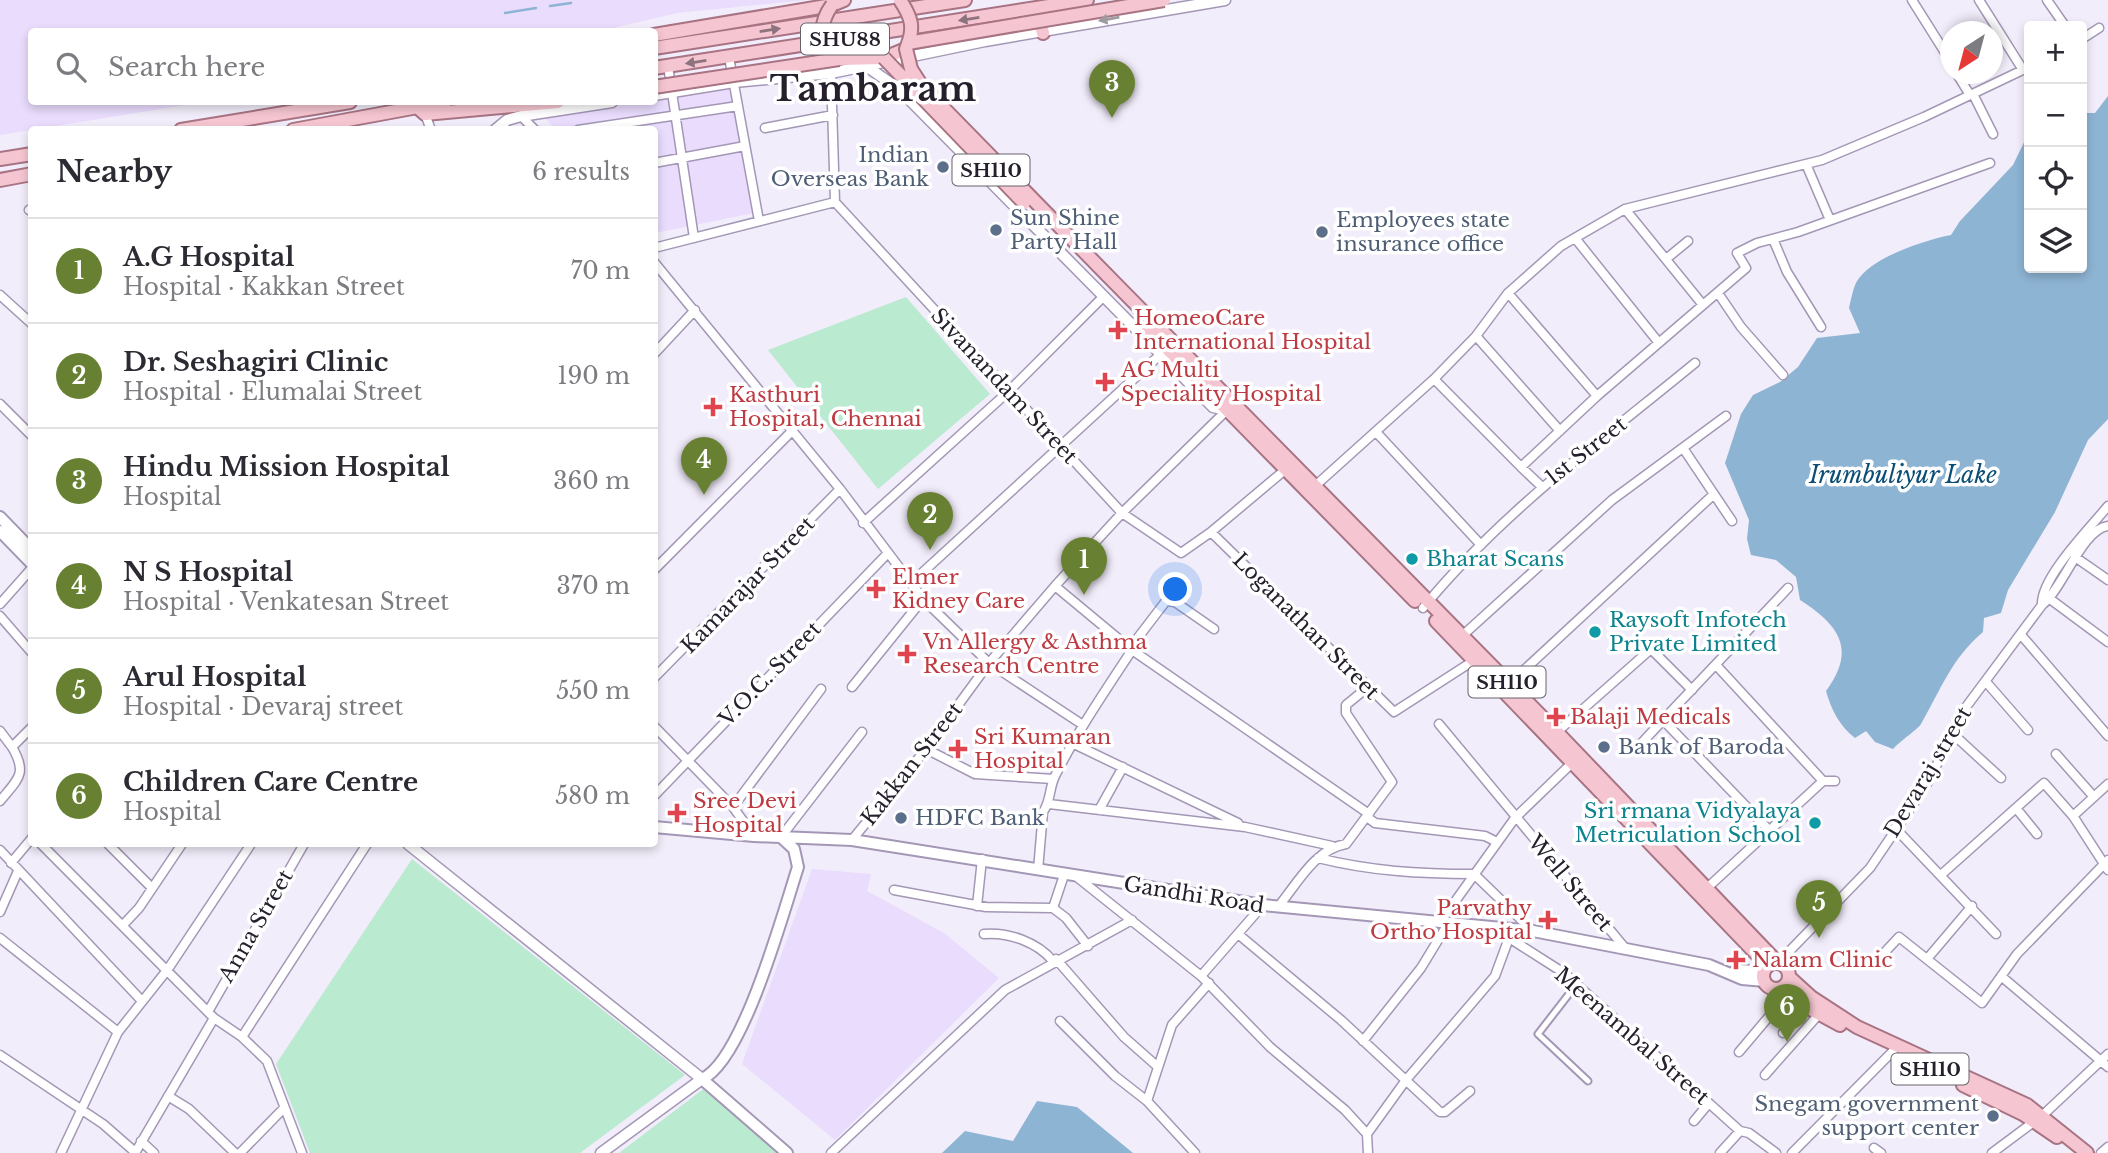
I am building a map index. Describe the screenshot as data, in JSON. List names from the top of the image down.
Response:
{
  "streets": {
    "main road": ["SHU88", "SH110", "Gandhi Road"],
    "street": [
      "Sivanandam Street",
      "1st Street",
      "Kamarajar Street",
      "Loganathan Street",
      "V.O.C. Street",
      "Kakkan Street",
      "Devaraj street",
      "Well Street",
      "Anna Street",
      "Meenambal Street"
    ]
  },
  "crossings": [
    ["SH110", "Sivanandam Street"],
    ["SH110", "1st Street"],
    ["SH110", "Loganathan Street"],
    ["SH110", "Kakkan Street"],
    ["SH110", "Devaraj street"],
    ["SH110", "Gandhi Road"],
    ["Sivanandam Street", "Loganathan Street"],
    ["Sivanandam Street", "Kakkan Street"],
    ["Kakkan Street", "Gandhi Road"],
    ["Devaraj street", "Gandhi Road"],
    ["Well Street", "Gandhi Road"],
    ["Gandhi Road", "Meenambal Street"]
  ],
  "districts": ["Tambaram"],
  "water": ["Irumbuliyur Lake"],
  "places": {
    "other": [
      "Indian Overseas Bank",
      "Sun Shine Party Hall",
      "Employees state insurance office",
      "Bharat Scans",
      "Raysoft Infotech Private Limited",
      "Bank of Baroda",
      "HDFC Bank",
      "Sri rmana Vidyalaya Metriculation School",
      "Snegam government support center"
    ],
    "health": [
      "HomeoCare International Hospital",
      "AG Multi Speciality Hospital",
      "Kasthuri Hospital, Chennai",
      "Elmer Kidney Care",
      "Vn Allergy & Asthma Research Centre",
      "Balaji Medicals",
      "Sri Kumaran Hospital",
      "Sree Devi Hospital",
      "Parvathy Ortho Hospital",
      "Nalam Clinic"
    ]
  },
  "north": "bottom left",
  "page": {
    "map_buttons": ["+", "−"],
    "search": "Search here",
    "pins": [
      "3",
      "4",
      "2",
      "1",
      "5",
      "6"
    ],
    "heading": ["Nearby", "6 results"],
    "list": [
      {
        "mark": "1",
        "name": "A.G Hospital",
        "note": "Hospital · Kakkan Street",
        "value": "70 m"
      },
      {
        "mark": "2",
        "name": "Dr. Seshagiri Clinic",
        "note": "Hospital · Elumalai Street",
        "value": "190 m"
      },
      {
        "mark": "3",
        "name": "Hindu Mission Hospital",
        "note": "Hospital",
        "value": "360 m"
      },
      {
        "mark": "4",
        "name": "N S Hospital",
        "note": "Hospital · Venkatesan Street",
        "value": "370 m"
      },
      {
        "mark": "5",
        "name": "Arul Hospital",
        "note": "Hospital · Devaraj street",
        "value": "550 m"
      },
      {
        "mark": "6",
        "name": "Children Care Centre",
        "note": "Hospital",
        "value": "580 m"
      }
    ]
  }
}
